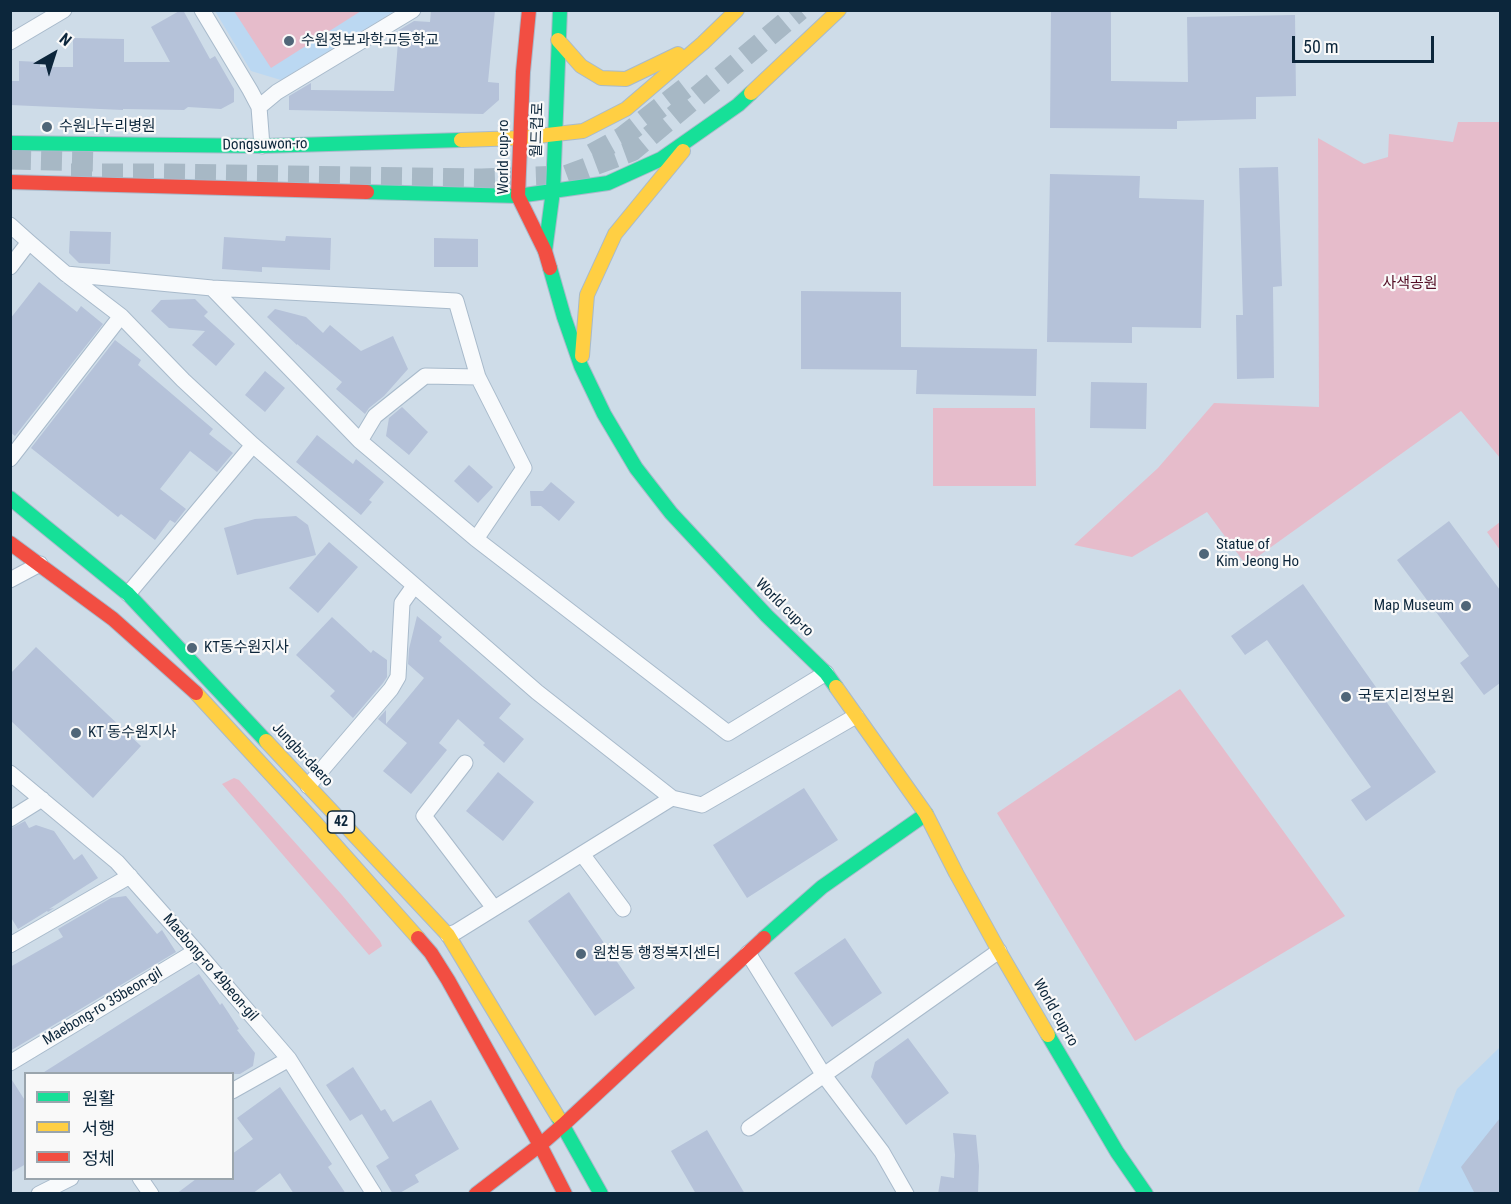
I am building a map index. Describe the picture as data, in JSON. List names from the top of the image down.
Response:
{
  "streets": {
    "main road": [
      "월드컵로",
      "Dongsuwon-ro",
      "World cup-ro",
      "Jungbu-daero",
      "42"
    ],
    "street": ["Maebong-ro 49beon-gil", "Maebong-ro 35beon-gil"]
  },
  "crossings": [
    ["월드컵로", "Dongsuwon-ro"],
    ["월드컵로", "World cup-ro"],
    ["Dongsuwon-ro", "World cup-ro"],
    ["Maebong-ro 49beon-gil", "Maebong-ro 35beon-gil"]
  ],
  "parks": ["사색공원"],
  "places": [
    "수원정보과학고등학교",
    "수원나누리병원",
    "Statue of Kim Jeong Ho",
    "Map Museum",
    "KT동수원지사",
    "국토지리정보원",
    "KT 동수원지사",
    "원천동 행정복지센터"
  ],
  "legend": ["원활", "서행", "정체"],
  "scale_bar": "50 m",
  "north": "top right"
}
